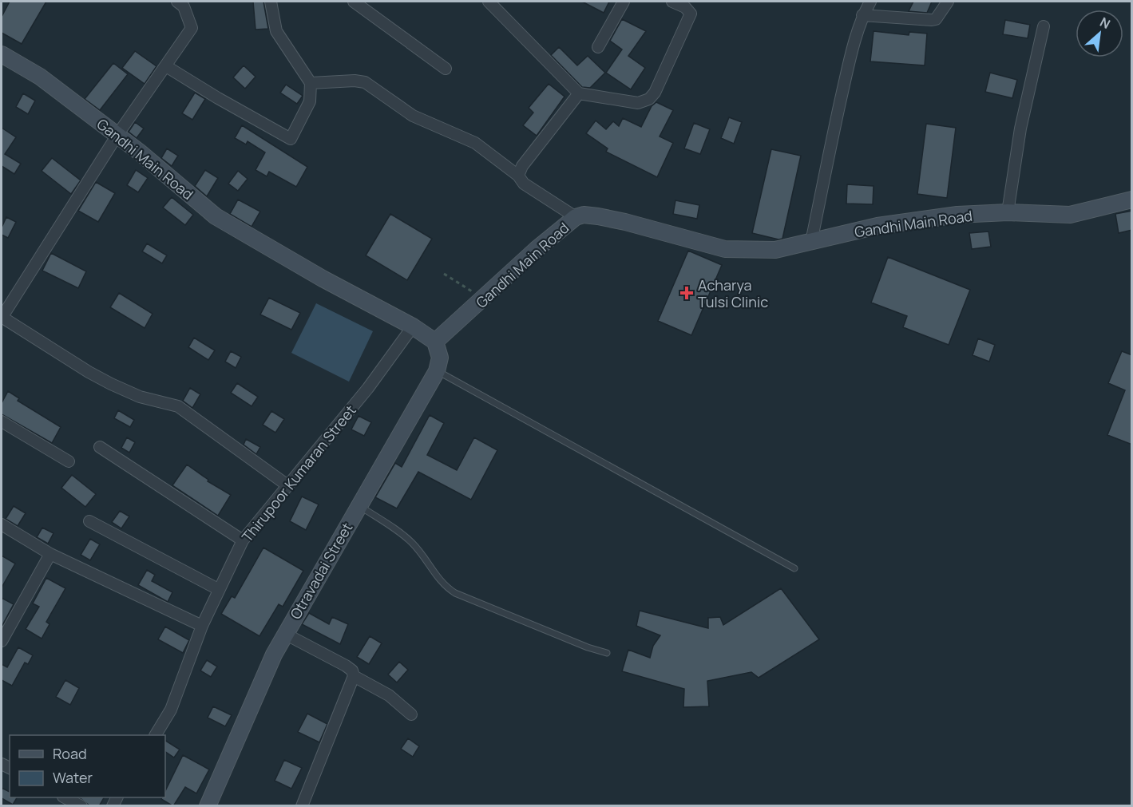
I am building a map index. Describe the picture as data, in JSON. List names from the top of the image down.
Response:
{
  "streets": {
    "street": ["Gandhi Main Road", "Thirupoor Kumaran Street", "Otravadai Street"]
  },
  "crossings": [
    ["Gandhi Main Road", "Thirupoor Kumaran Street"],
    ["Gandhi Main Road", "Otravadai Street"]
  ],
  "places": {
    "health": ["Acharya Tulsi Clinic"]
  },
  "legend": ["Road", "Water"],
  "north": "top right"
}
